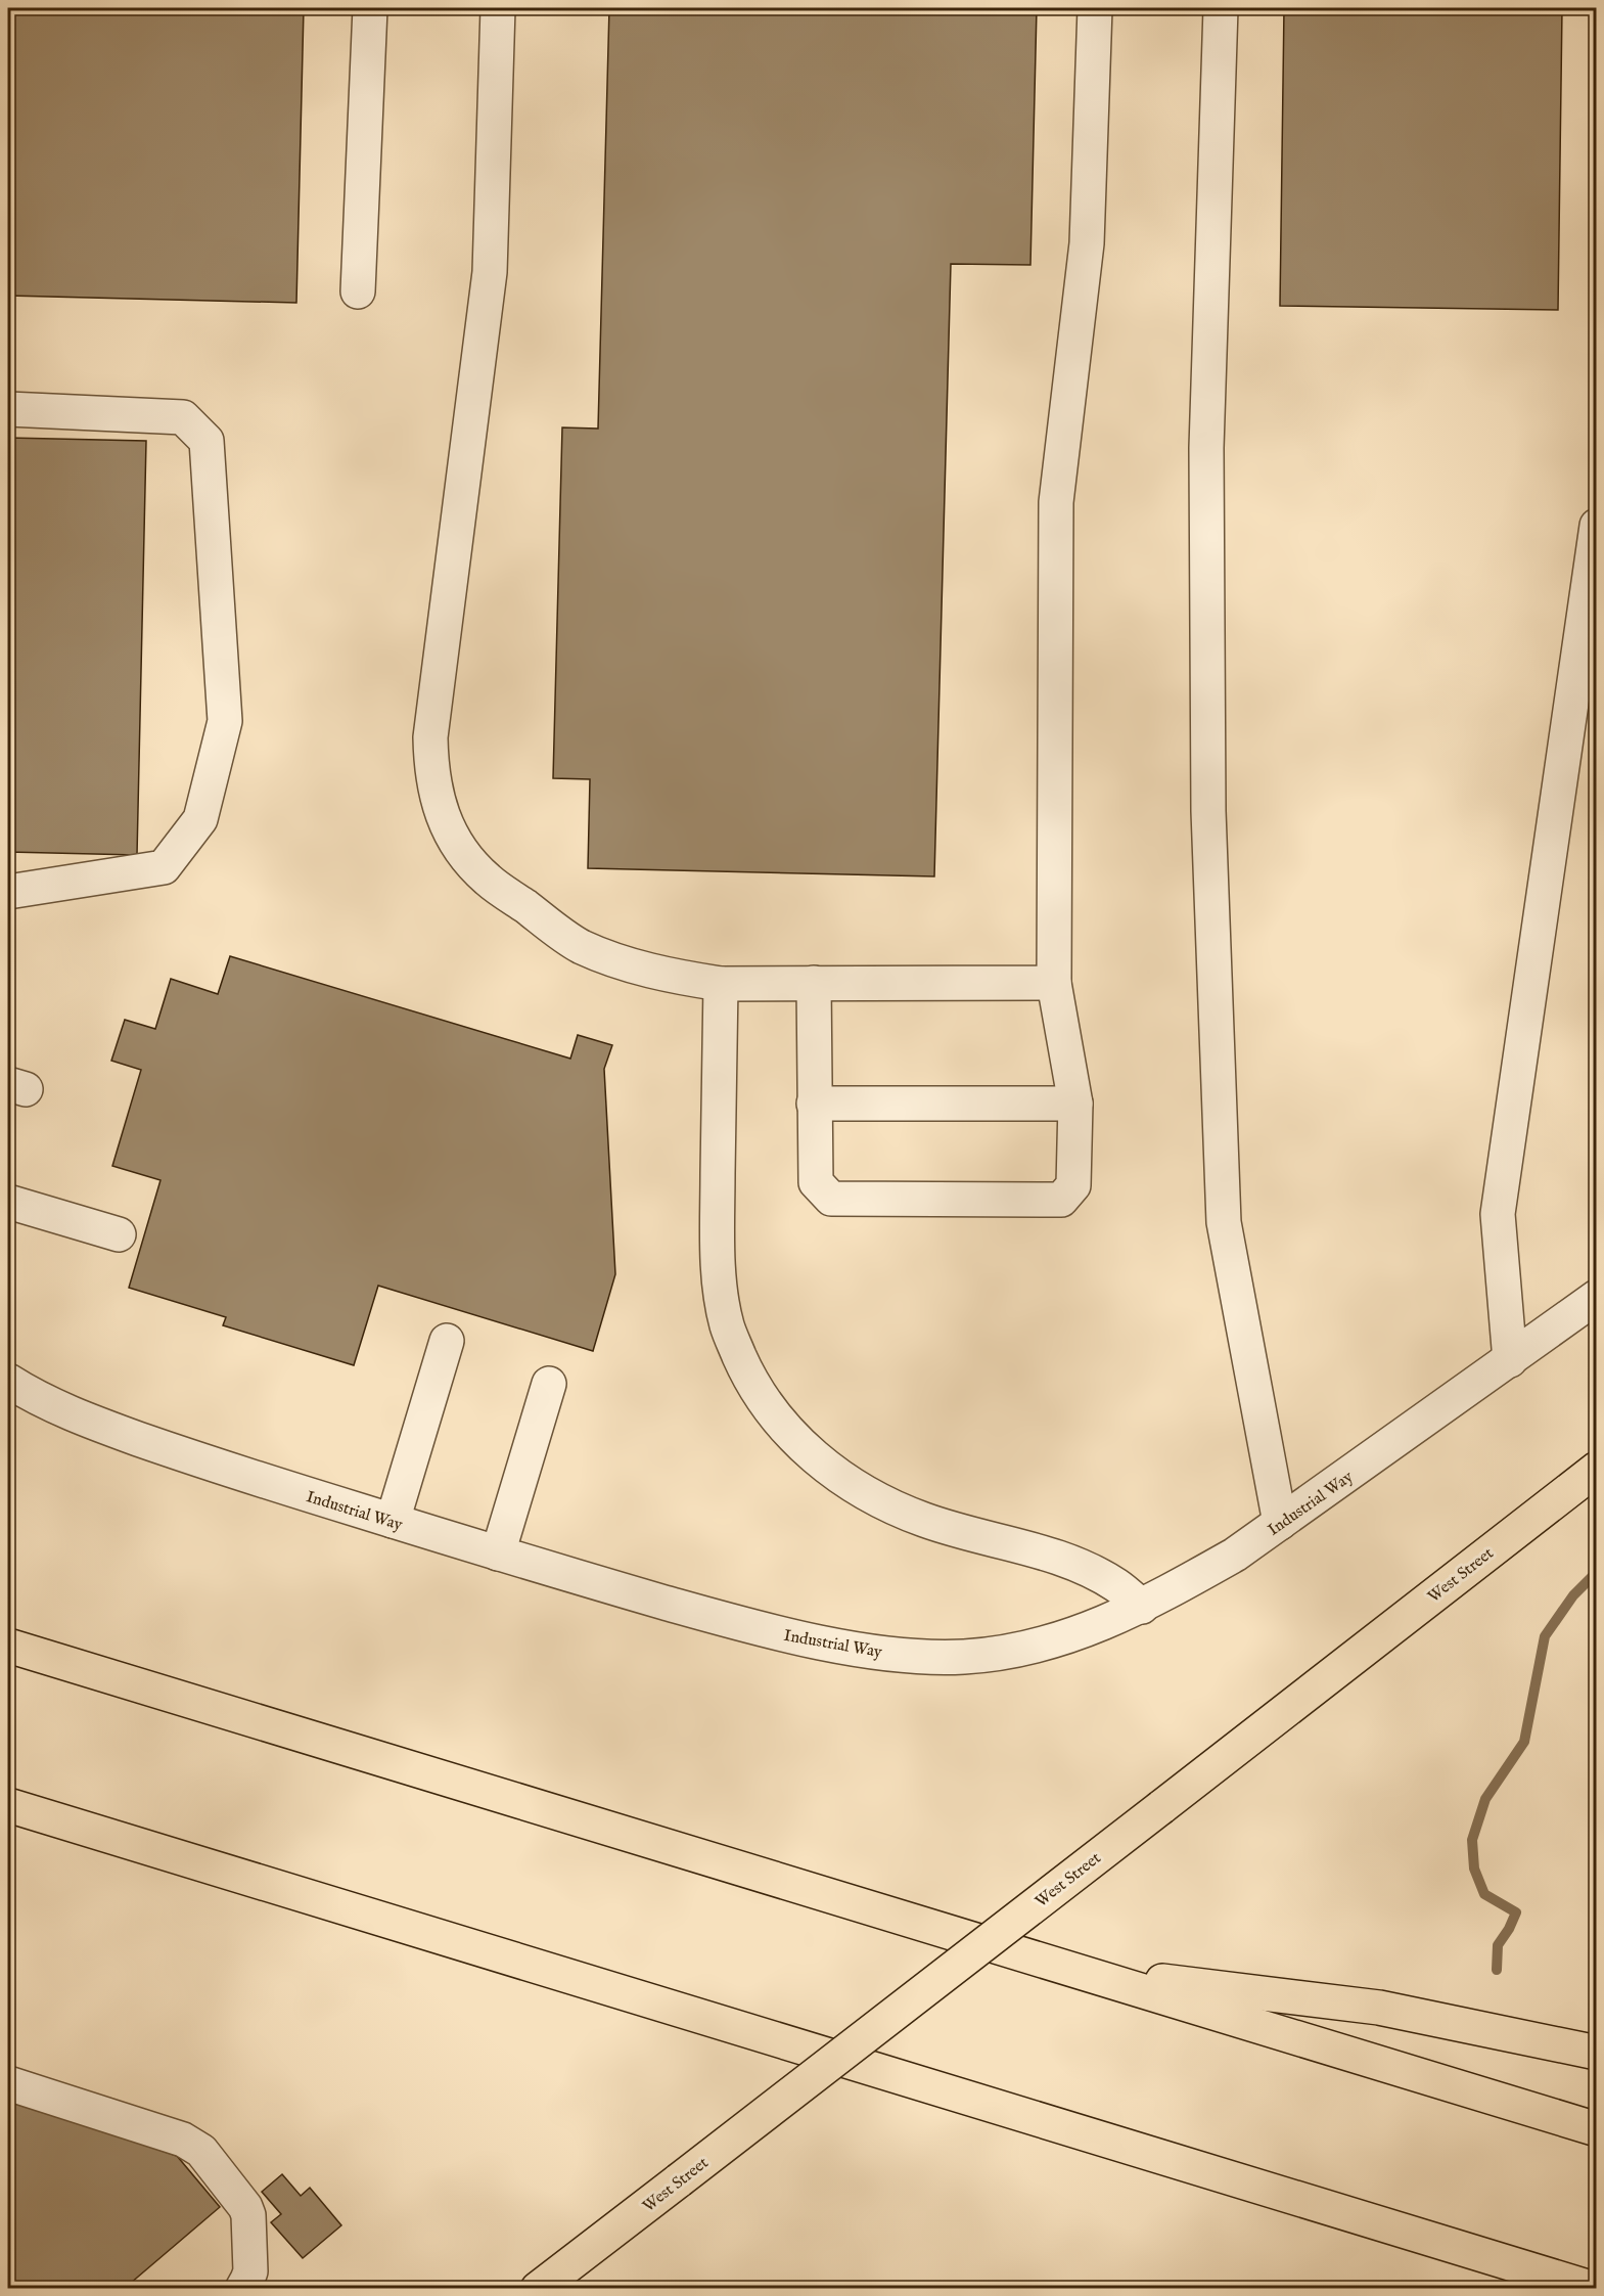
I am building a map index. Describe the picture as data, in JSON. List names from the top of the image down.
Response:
{
  "streets": {
    "main road": ["West Street"],
    "street": ["Industrial Way"]
  }
}
